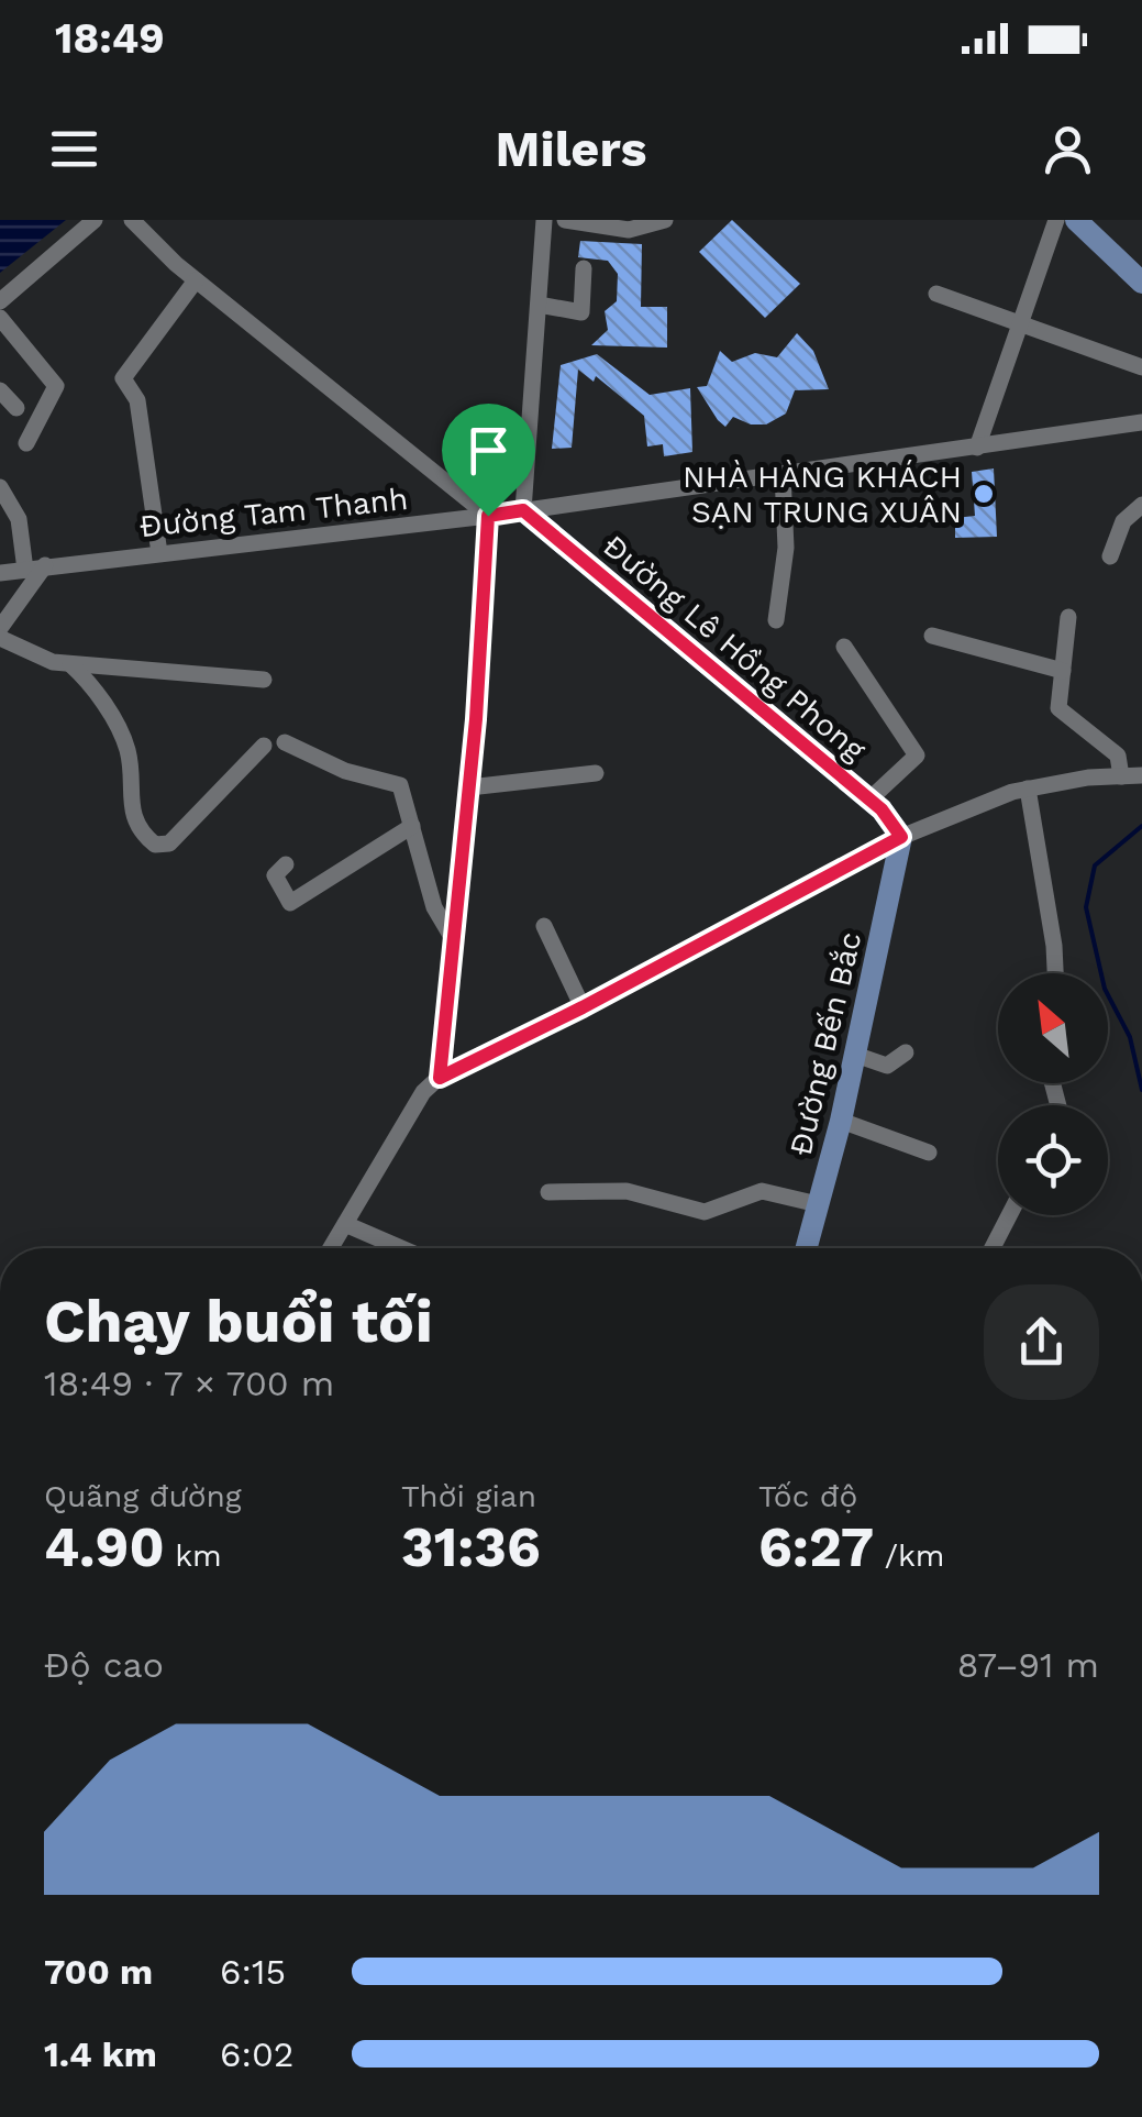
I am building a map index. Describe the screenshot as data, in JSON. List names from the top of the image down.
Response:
{
  "streets": {
    "main road": ["Đường Lê Hồng Phong", "Đường Bến Bắc"],
    "street": ["Đường Tam Thanh"]
  },
  "crossings": [
    ["Đường Tam Thanh", "Đường Lê Hồng Phong"],
    ["Đường Lê Hồng Phong", "Đường Bến Bắc"]
  ],
  "places": ["NHÀ HÀNG KHÁCH SẠN TRUNG XUÂN"],
  "north": "top left",
  "page": {
    "status": "18:49",
    "header": "Milers",
    "heading": ["Chạy buổi tối", "18:49 · 7 × 700 m"],
    "stats": [
      ["Quãng đường", "4.90 km"],
      ["Thời gian", "31:36"],
      ["Tốc độ", "6:27 /km"]
    ],
    "chart": ["Độ cao", "87–91 m"],
    "list": [
      {
        "name": "700 m",
        "note": "6:15"
      },
      {
        "name": "1.4 km",
        "note": "6:02"
      }
    ]
  }
}
